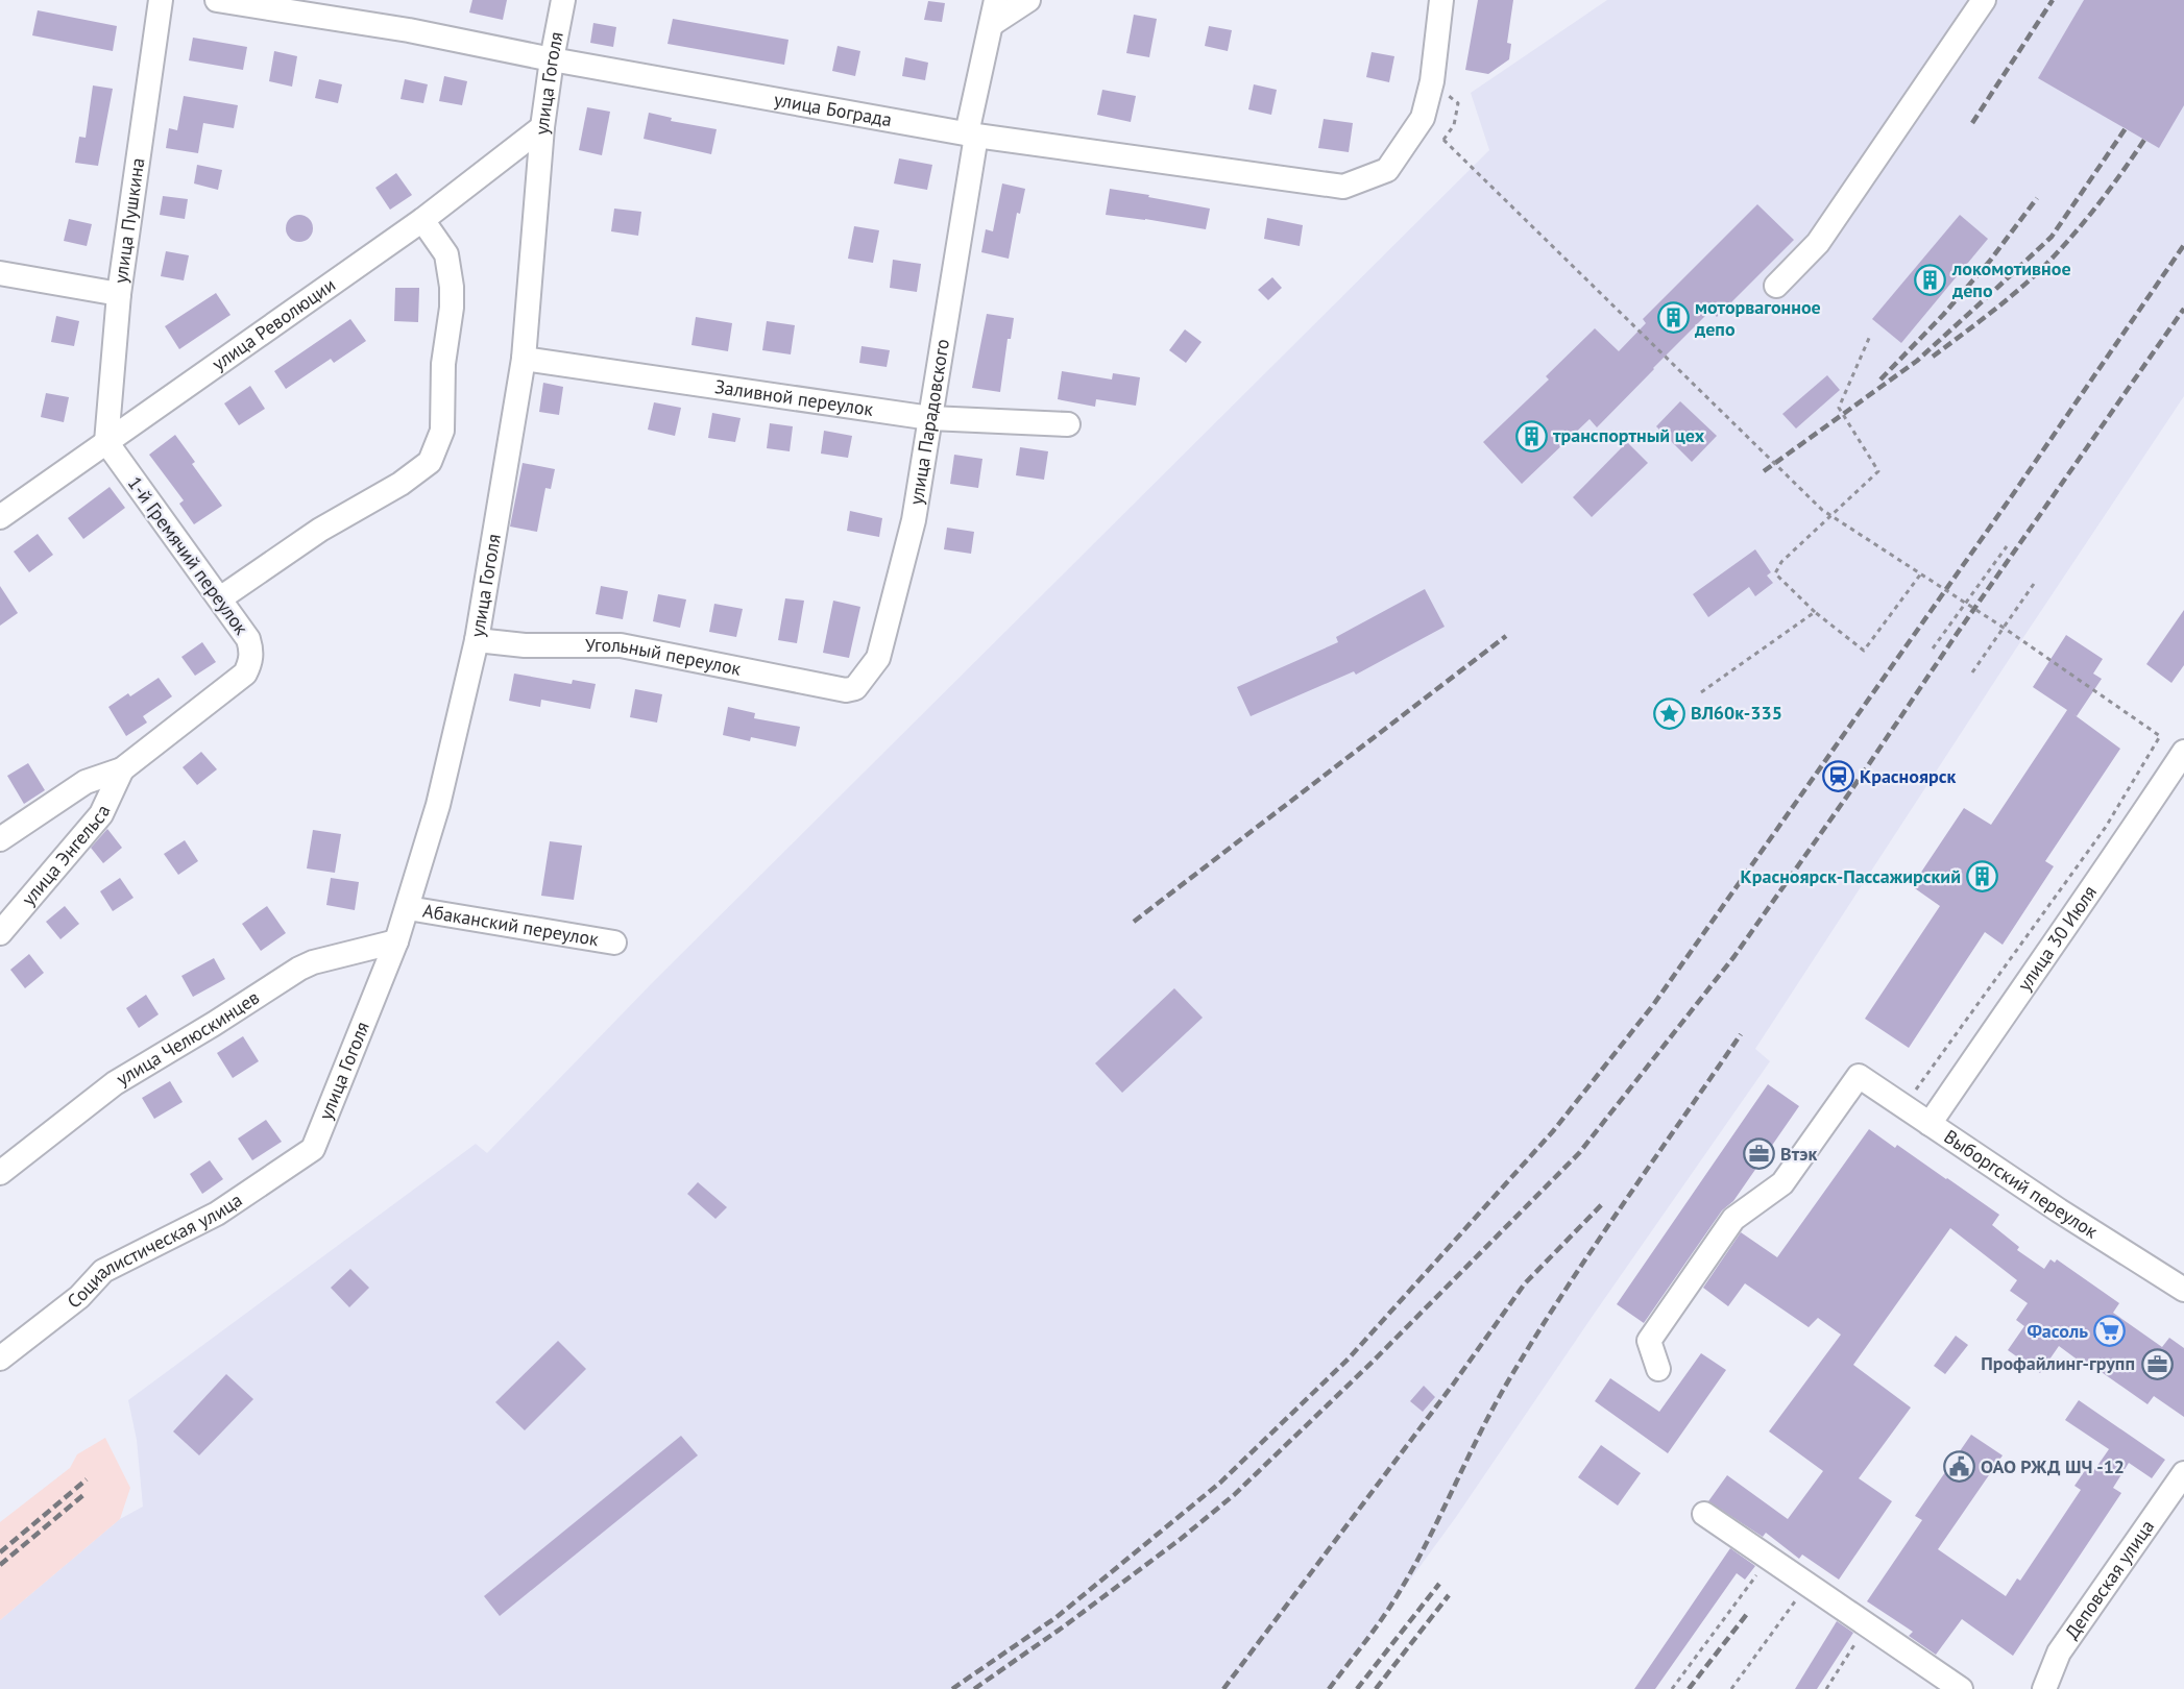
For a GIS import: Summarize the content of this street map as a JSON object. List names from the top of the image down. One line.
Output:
{"streets":{"street":["улица Гоголя","улица Бограда","улица Пушкина","улица Революции","Заливной переулок","улица Парадовского","1-й Гремячий переулок","Угольный переулок","улица Энгельса","Абаканский переулок","улица 30 Июля","улица Челюскинцев","Выборгский переулок","Социалистическая улица","Деповская улица"]},"crossings":[["улица Гоголя","улица Бограда"],["улица Гоголя","улица Революции"],["улица Гоголя","Заливной переулок"],["улица Гоголя","Угольный переулок"],["улица Гоголя","Абаканский переулок"],["улица Гоголя","улица Челюскинцев"],["улица Гоголя","Социалистическая улица"],["улица Бограда","улица Парадовского"],["улица Пушкина","улица Революции"],["улица Пушкина","1-й Гремячий переулок"],["улица Революции","1-й Гремячий переулок"],["Заливной переулок","улица Парадовского"],["улица Парадовского","Угольный переулок"],["1-й Гремячий переулок","улица Энгельса"],["улица 30 Июля","Выборгский переулок"]],"places":{"building":["локомотивное депо","моторвагонное депо","транспортный цех","Красноярск-Пассажирский"],"place":["ВЛ60к-335"],"station":["Красноярск"],"office":["Втэк","Профайлинг-групп"],"supermarket":["Фасоль"],"public building":["ОАО РЖД ШЧ -12"]}}
